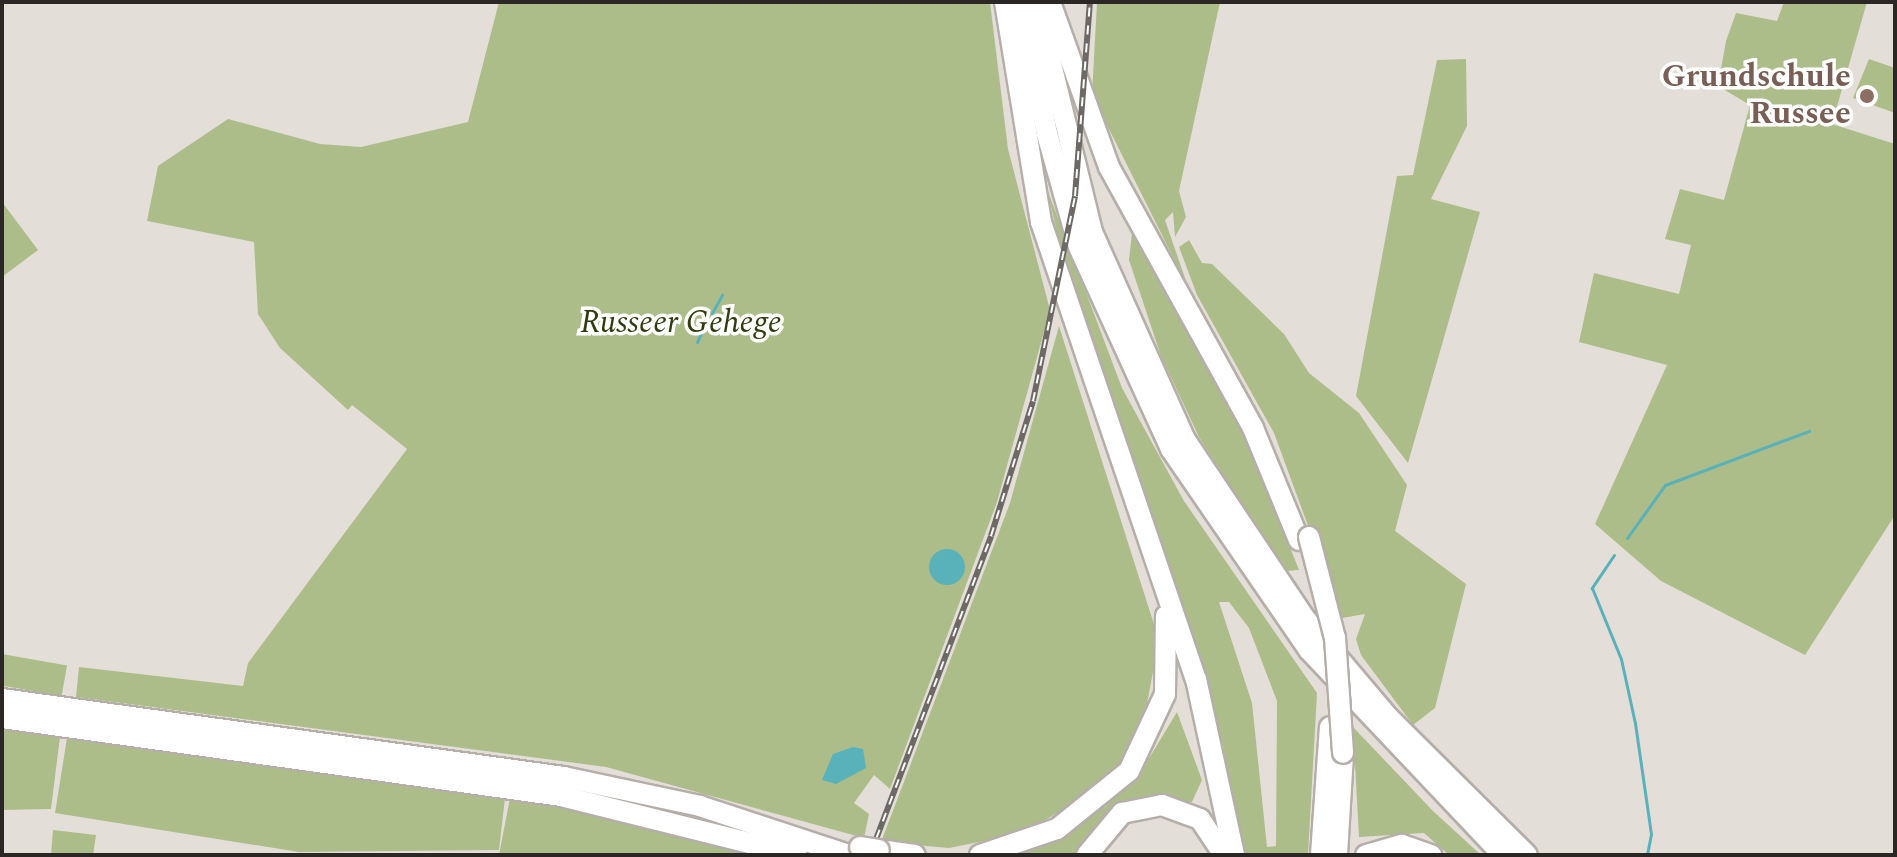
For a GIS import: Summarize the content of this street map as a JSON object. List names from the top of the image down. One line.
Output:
{"parks":["Russeer Gehege"],"places":["Grundschule Russee"]}
